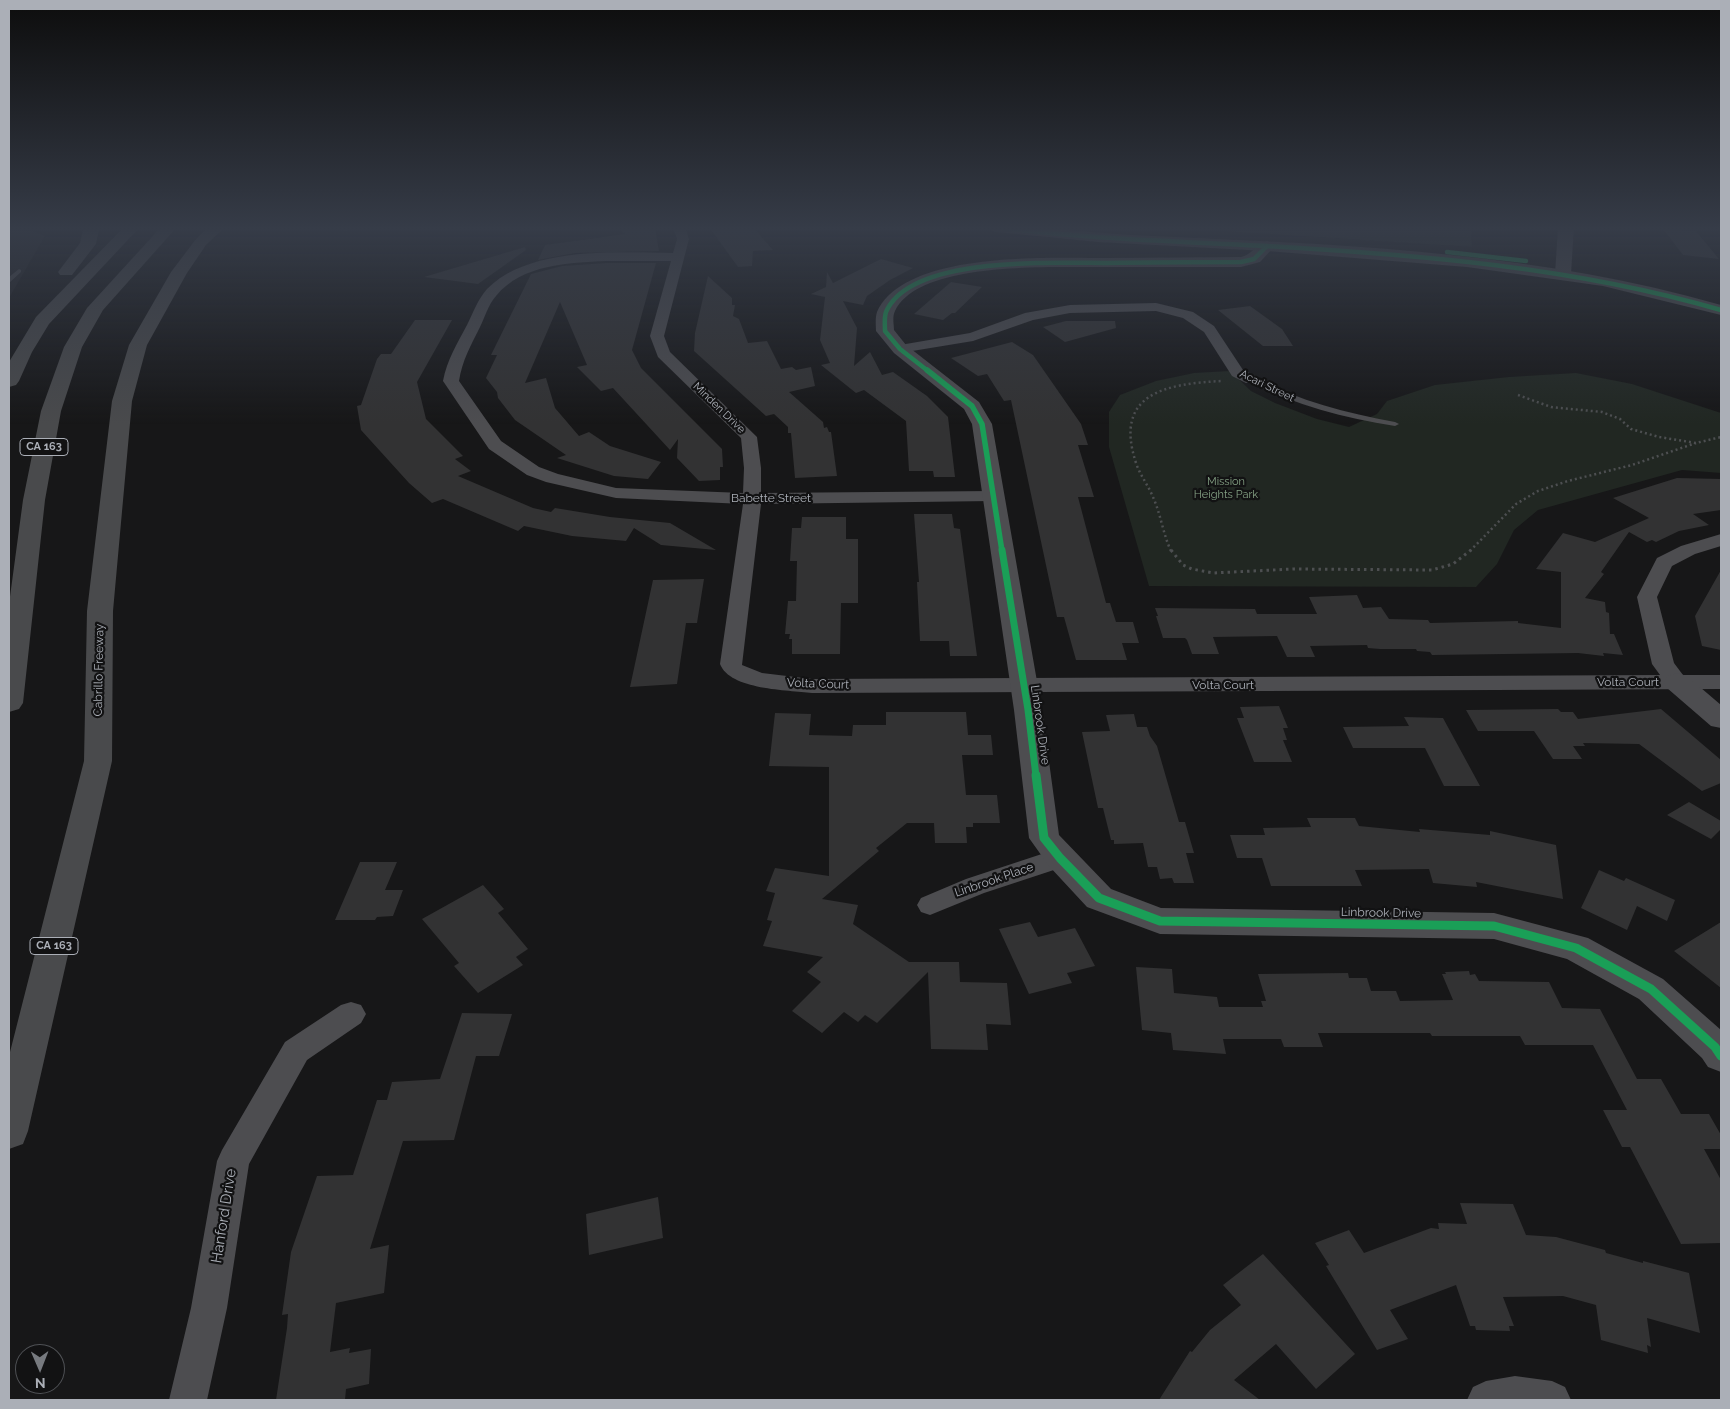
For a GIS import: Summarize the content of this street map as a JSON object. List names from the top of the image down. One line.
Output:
{"streets":{"highway":["CA 163","Cabrillo Freeway"],"street":["Acari Street","Minden Drive","Babette Street","Volta Court","Linbrook Drive","Linbrook Place","Hanford Drive"]},"crossings":[["Acari Street","Linbrook Drive"],["Minden Drive","Babette Street"],["Minden Drive","Volta Court"],["Babette Street","Linbrook Drive"],["Volta Court","Linbrook Drive"],["Linbrook Drive","Linbrook Place"]],"parks":["Mission Heights Park"],"north":"bottom"}
